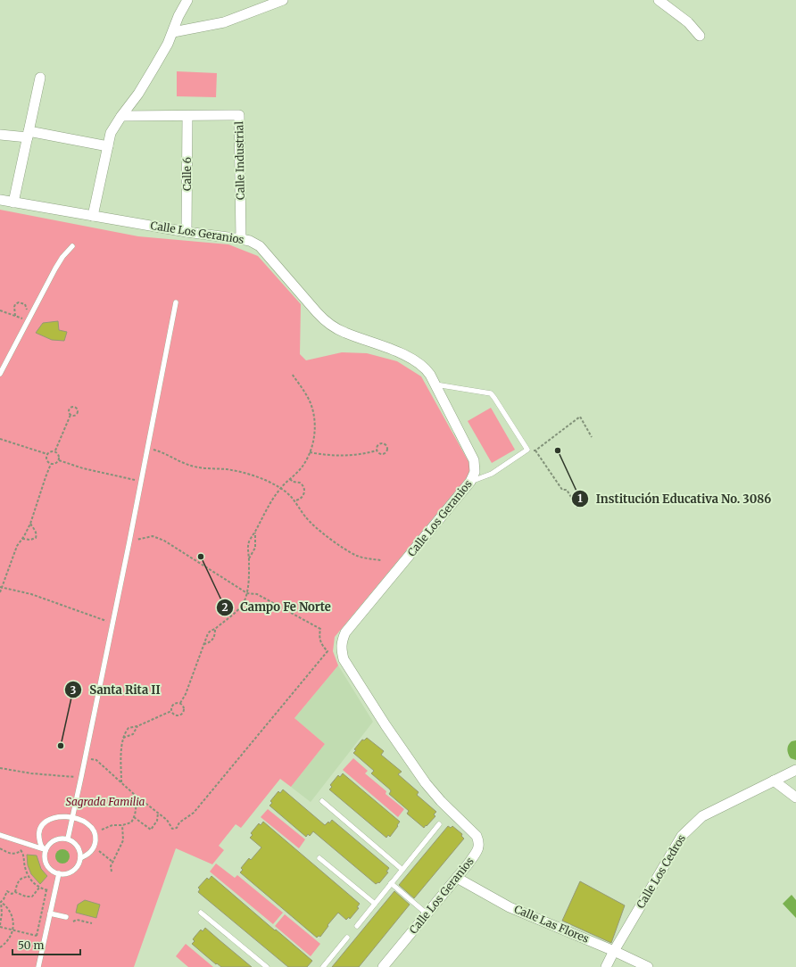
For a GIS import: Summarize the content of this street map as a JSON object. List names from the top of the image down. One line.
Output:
{"streets":{"street":["Calle Industrial","Calle 6","Calle Los Geranios","Calle Los Cedros","Calle Las Flores"]},"crossings":[["Calle Industrial","Calle 6"],["Calle Industrial","Calle Los Geranios"],["Calle 6","Calle Los Geranios"],["Calle Los Geranios","Calle Las Flores"],["Calle Los Cedros","Calle Las Flores"]],"parks":["Sagrada Familia"],"places":["Institución Educativa No. 3086","Campo Fe Norte","Santa Rita II"],"scale_bar":"50 m"}
